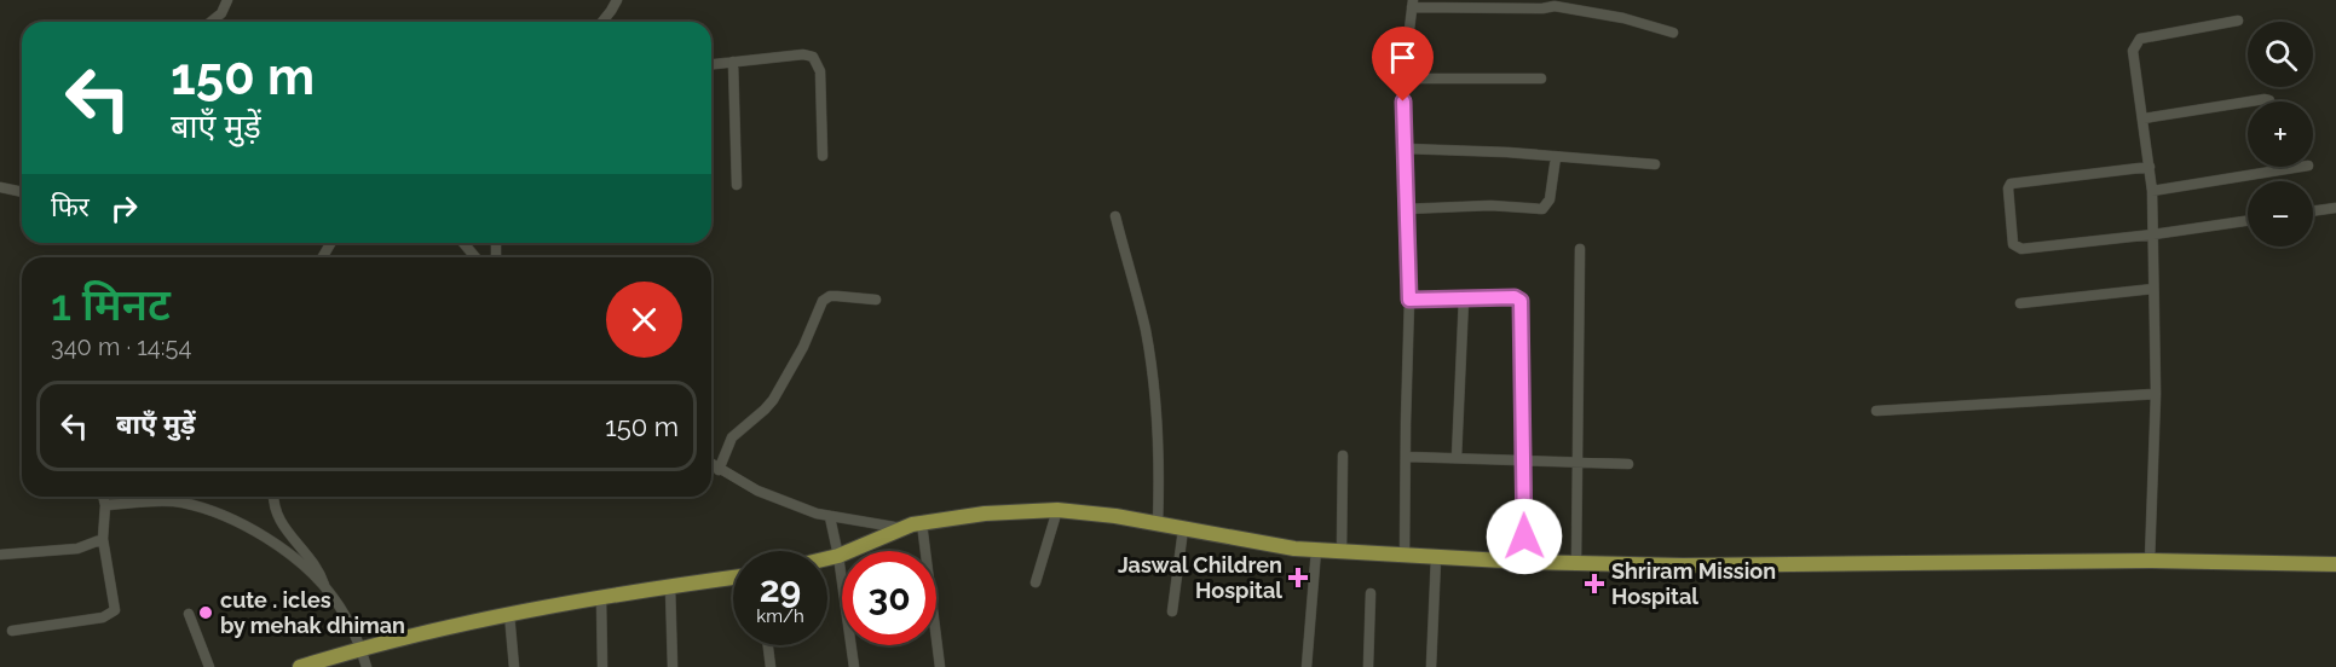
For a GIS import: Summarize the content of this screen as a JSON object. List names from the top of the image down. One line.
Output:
{"places":{"health":["Jaswal Children Hospital","Shriram Mission Hospital"],"other":["cute . icles by mehak dhiman"]},"page":{"map_buttons":["+","−"],"turn":["150 m","बाएँ मुड़ें"],"then":"फिर","heading":["1 मिनट","340 m · 14:54"],"list":[{"name":"बाएँ मुड़ें","value":"150 m"}],"speed":"29 km/h","limit":"30"}}
